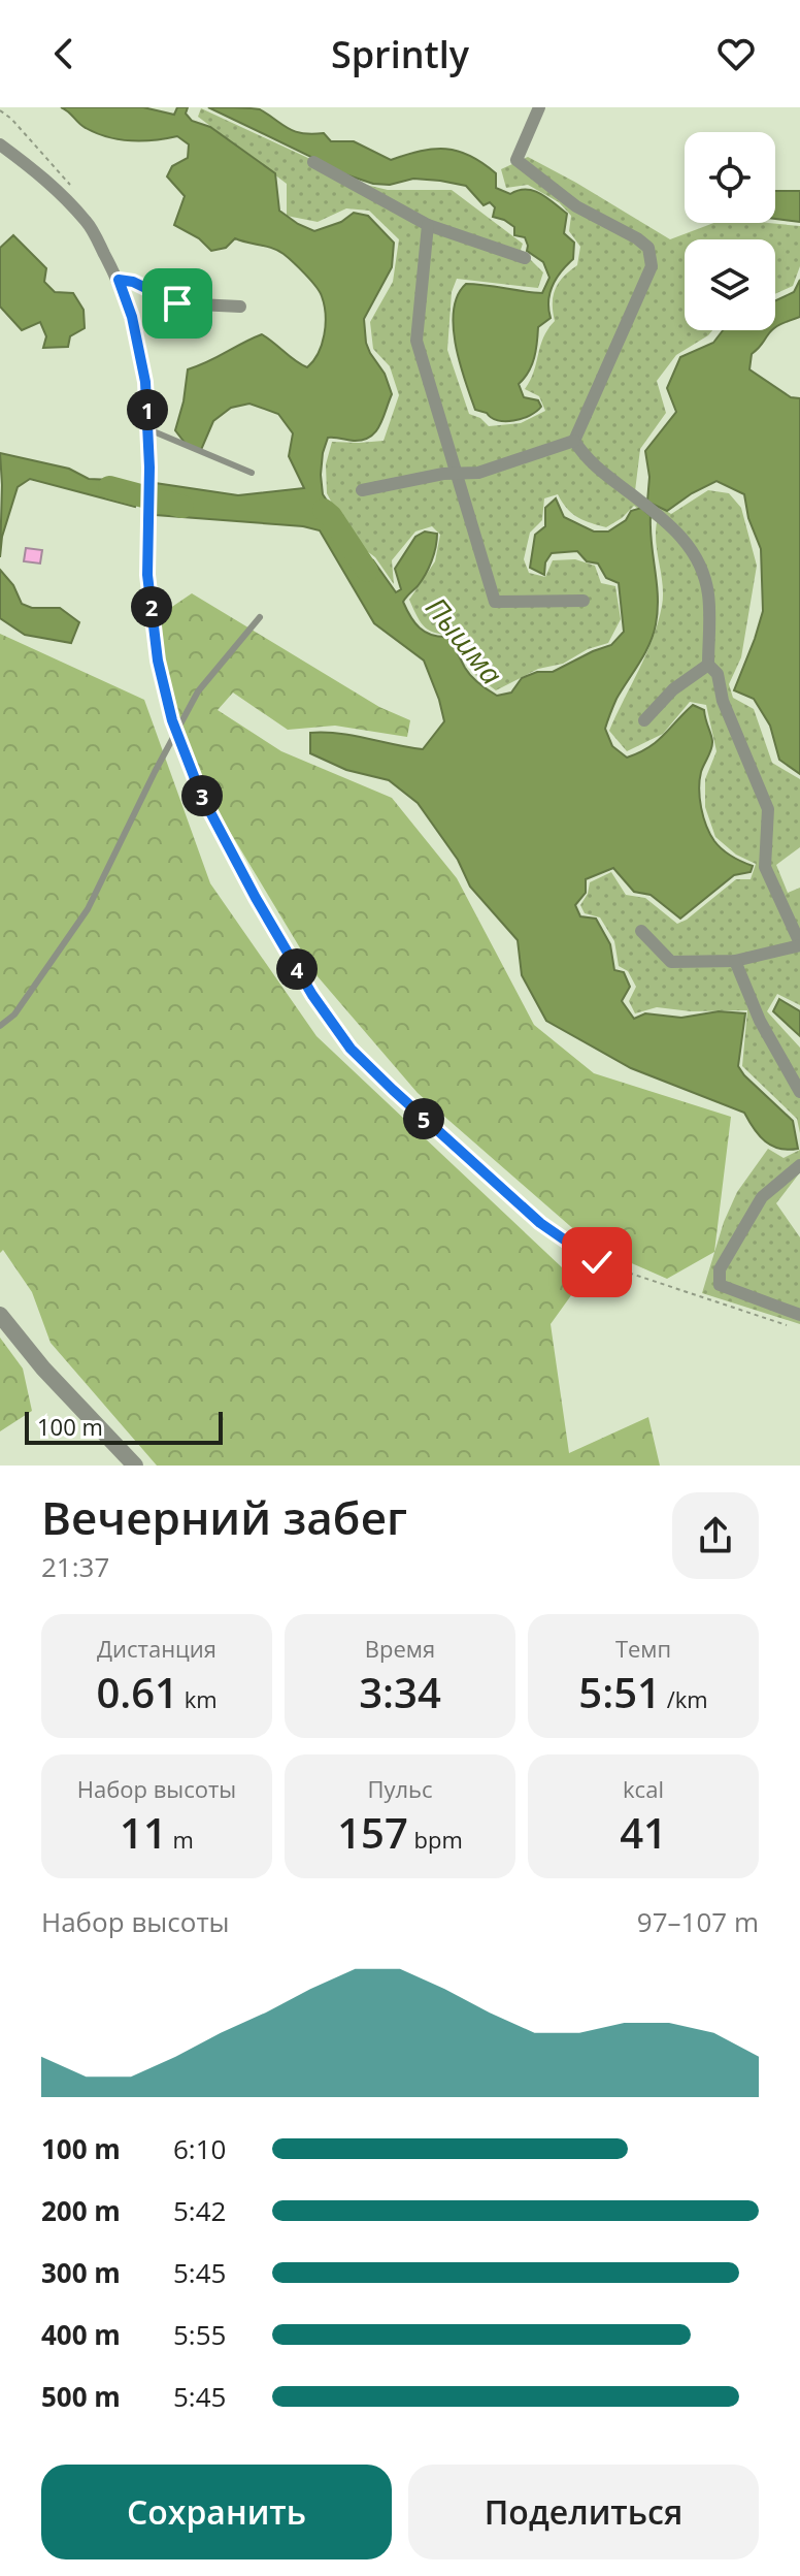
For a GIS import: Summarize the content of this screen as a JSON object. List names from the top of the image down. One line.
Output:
{"water":["Пышма"],"scale_bar":"100 m","page":{"header":"Sprintly","pins":["1","2","3","4","5"],"scale":"100 m","heading":["Вечерний забег","21:37"],"stats":[["Дистанция","0.61 km"],["Время","3:34"],["Темп","5:51 /km"],["Набор высоты","11 m"],["Пульс","157 bpm"],["kcal","41"]],"chart":["Набор высоты","97–107 m"],"list":[{"name":"100 m","note":"6:10"},{"name":"200 m","note":"5:42"},{"name":"300 m","note":"5:45"},{"name":"400 m","note":"5:55"},{"name":"500 m","note":"5:45"}],"buttons":["Сохранить","Поделиться"]}}
